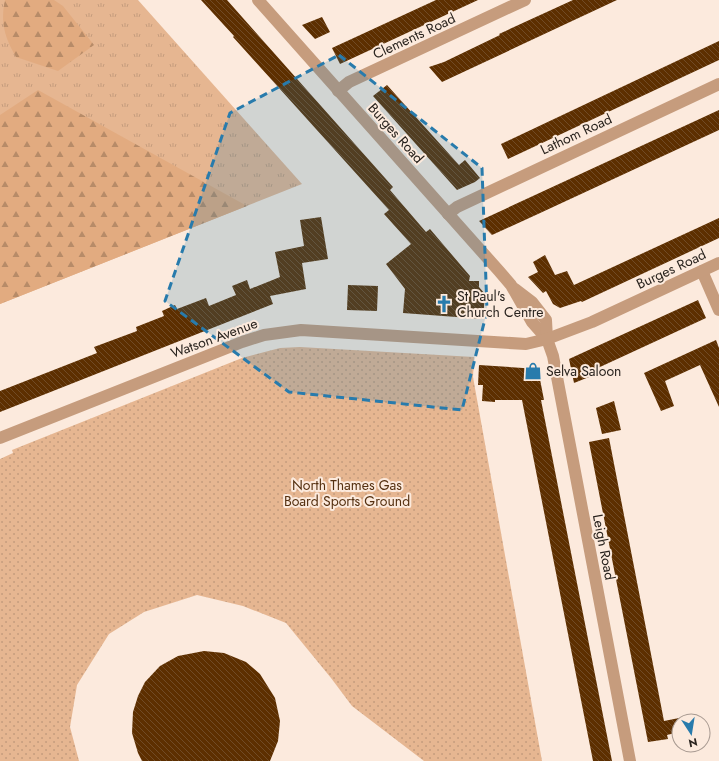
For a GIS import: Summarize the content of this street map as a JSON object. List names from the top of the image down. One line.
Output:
{"streets":{"street":["Clements Road","Burges Road","Lathom Road","Watson Avenue","Leigh Road"]},"crossings":[["Clements Road","Burges Road"],["Burges Road","Lathom Road"],["Burges Road","Watson Avenue"],["Burges Road","Leigh Road"],["Watson Avenue","Leigh Road"]],"parks":["North Thames Gas Board Sports Ground"],"places":{"church":["St Paul's Church Centre"],"shop":["Selva Saloon"]},"north":"bottom"}
